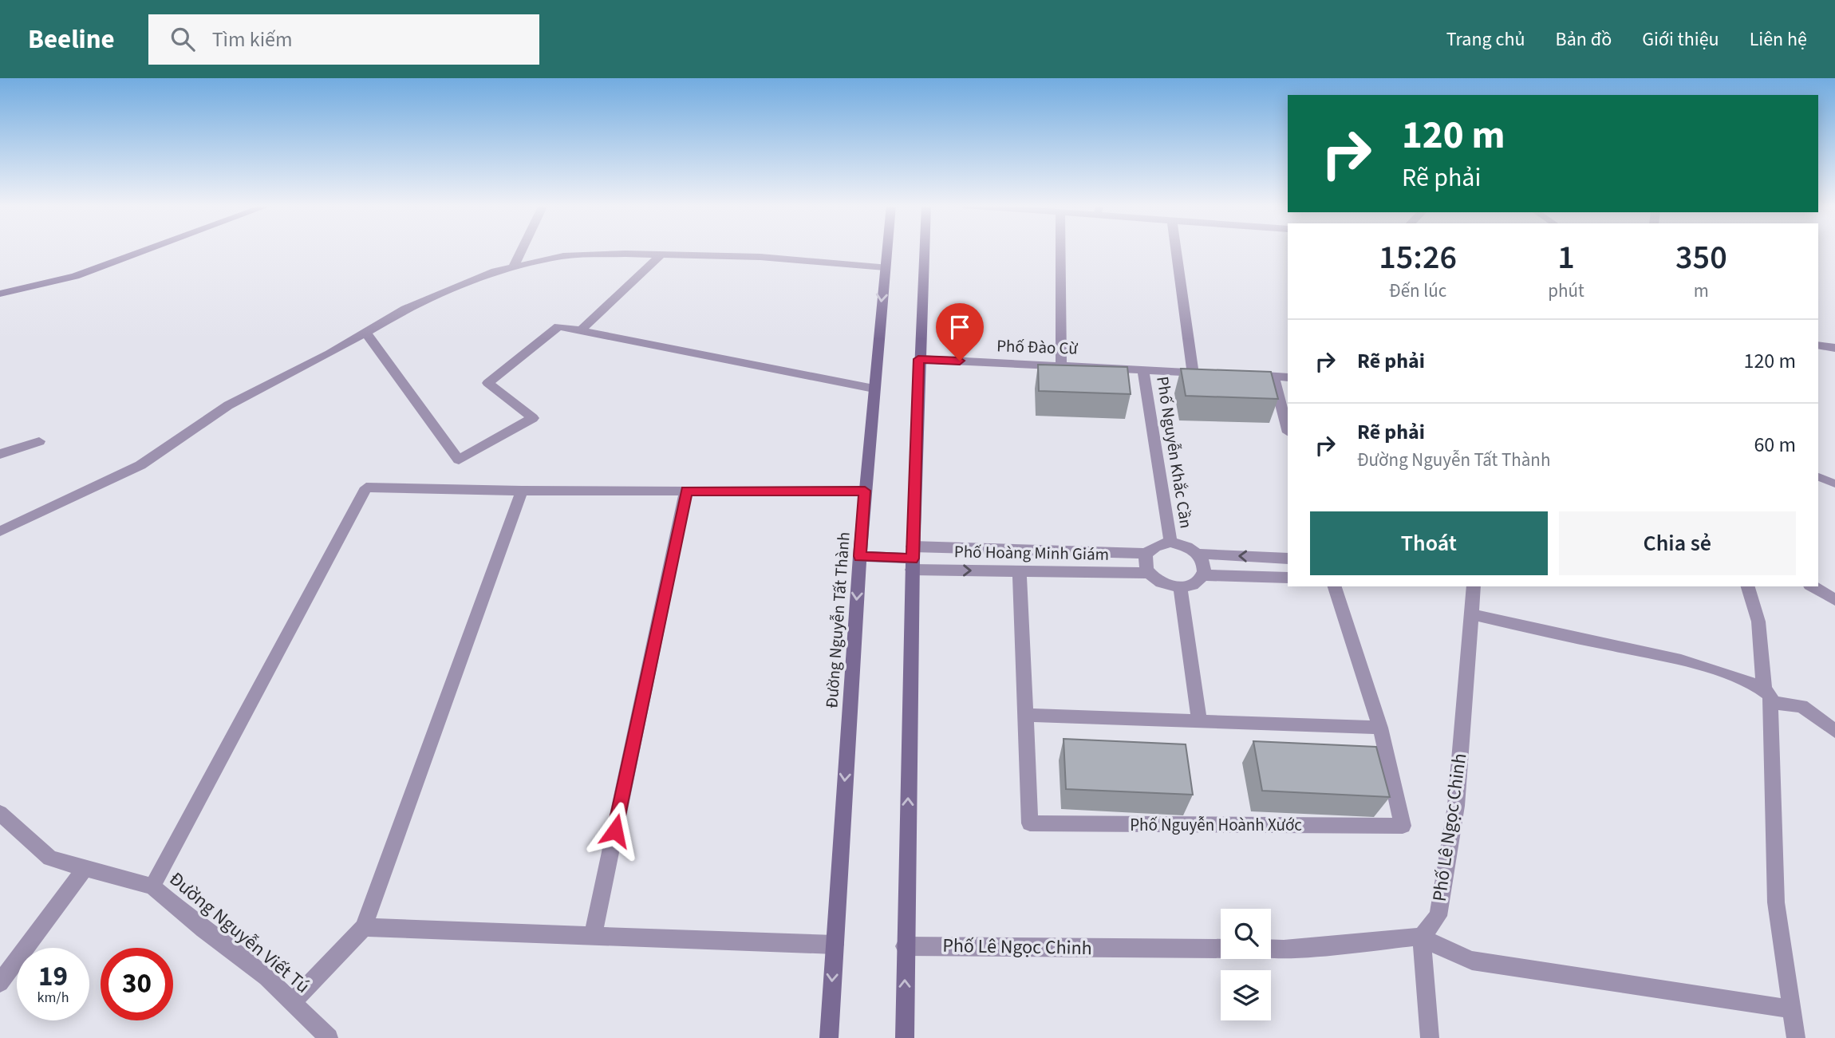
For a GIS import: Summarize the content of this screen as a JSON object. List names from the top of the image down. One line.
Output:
{"streets":{"main road":["Đường Nguyễn Tất Thành"],"street":["Phố Đào Cừ","Phố Nguyễn Khắc Cần","Phố Hoàng Minh Giám","Phố Nguyễn Hoành Xước","Phố Lê Ngọc Chinh","Đường Nguyễn Viết Tú"]},"crossings":[["Phố Đào Cừ","Phố Nguyễn Khắc Cần"],["Phố Nguyễn Khắc Cần","Phố Hoàng Minh Giám"],["Phố Hoàng Minh Giám","Phố Nguyễn Hoành Xước"]],"page":{"header":"Beeline","search":"Tìm kiếm","nav":["Trang chủ","Bản đồ","Giới thiệu","Liên hệ"],"turn":["120 m","Rẽ phải"],"eta":["15:26","Đến lúc","1","phút","350","m"],"list":[{"name":"Rẽ phải","value":"120 m"},{"name":"Rẽ phải","note":"Đường Nguyễn Tất Thành","value":"60 m"}],"buttons":["Thoát","Chia sẻ"],"speed":"19 km/h","limit":"30"}}
